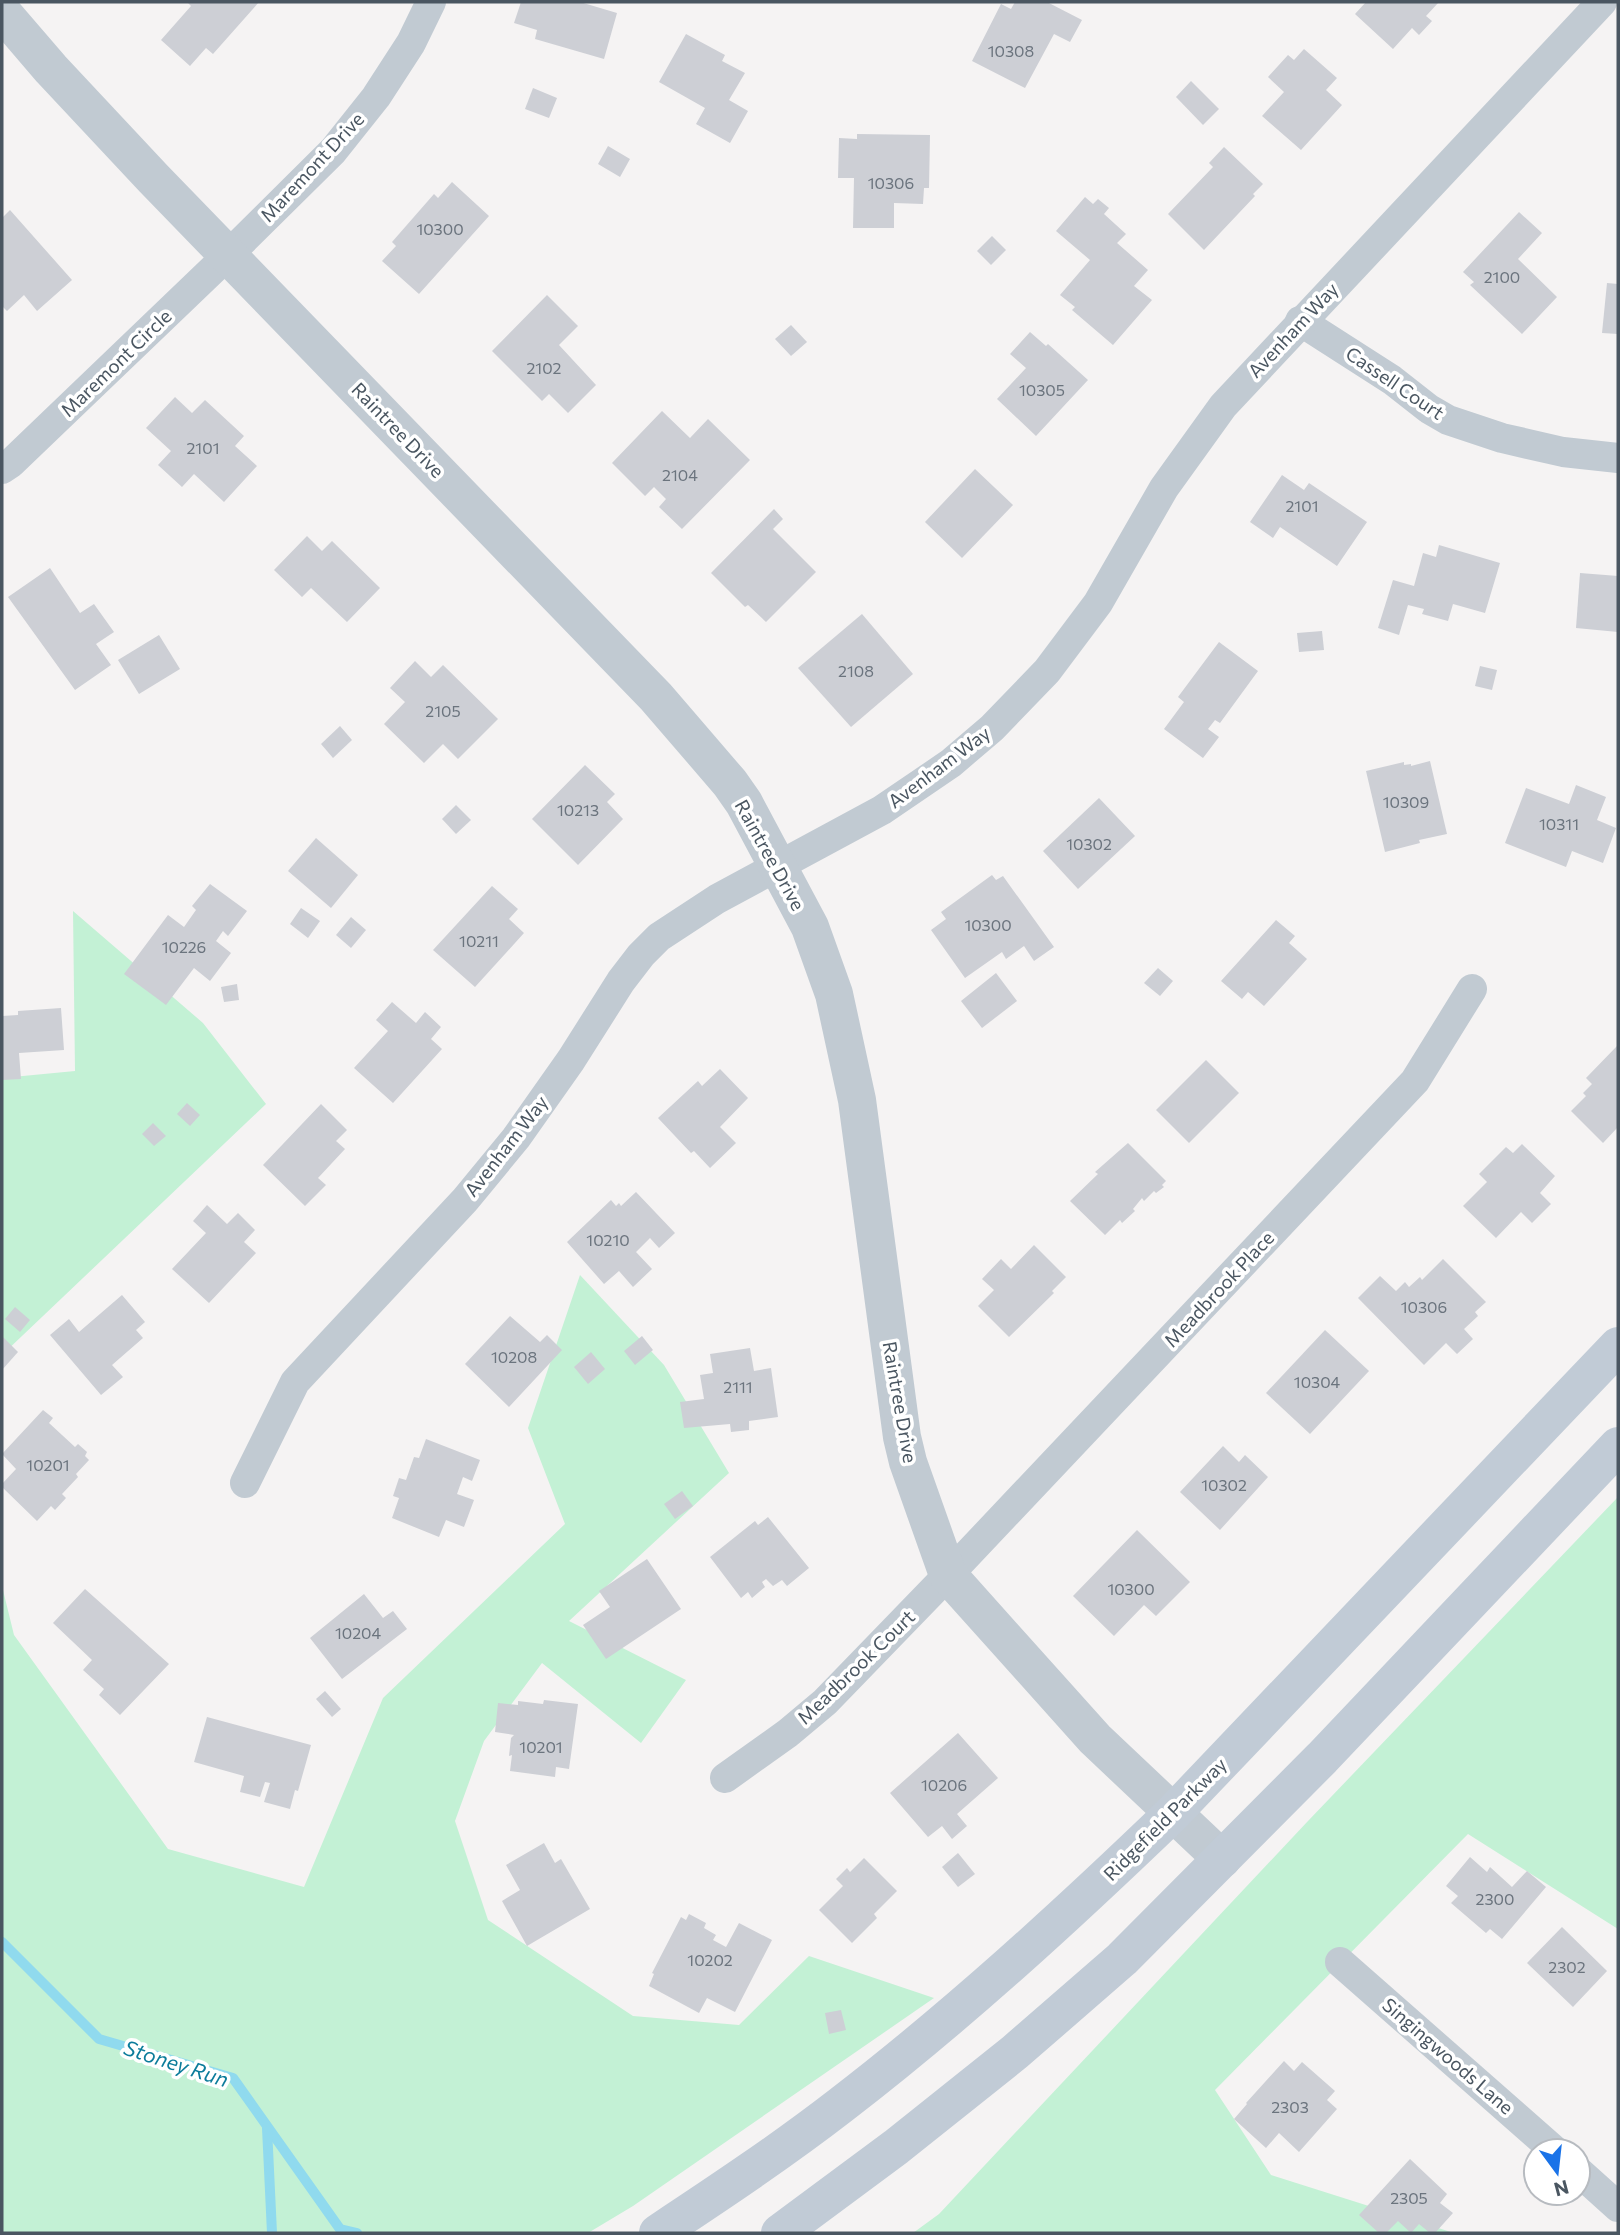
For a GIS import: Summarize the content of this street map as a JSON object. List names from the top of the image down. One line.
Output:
{"streets":{"main road":["Ridgefield Parkway"],"street":["Maremont Drive","Avenham Way","Maremont Circle","Cassell Court","Raintree Drive","Meadbrook Place","Meadbrook Court","Singingwoods Lane"]},"crossings":[["Maremont Drive","Maremont Circle"],["Maremont Drive","Raintree Drive"],["Avenham Way","Cassell Court"],["Avenham Way","Raintree Drive"],["Maremont Circle","Raintree Drive"],["Raintree Drive","Meadbrook Place"],["Raintree Drive","Meadbrook Court"],["Raintree Drive","Ridgefield Parkway"],["Meadbrook Place","Meadbrook Court"]],"water":["Stoney Run"],"house_numbers":["10308","10306","10300","2100","2102","10305","2101","2104","2101","2108","2105","10309","10213","10311","10302","10300","10211","10226","10210","10306","10208","10304","2111","10201","10302","10300","10204","10201","10206","2300","10202","2302","2303","2305"],"north":"bottom"}
